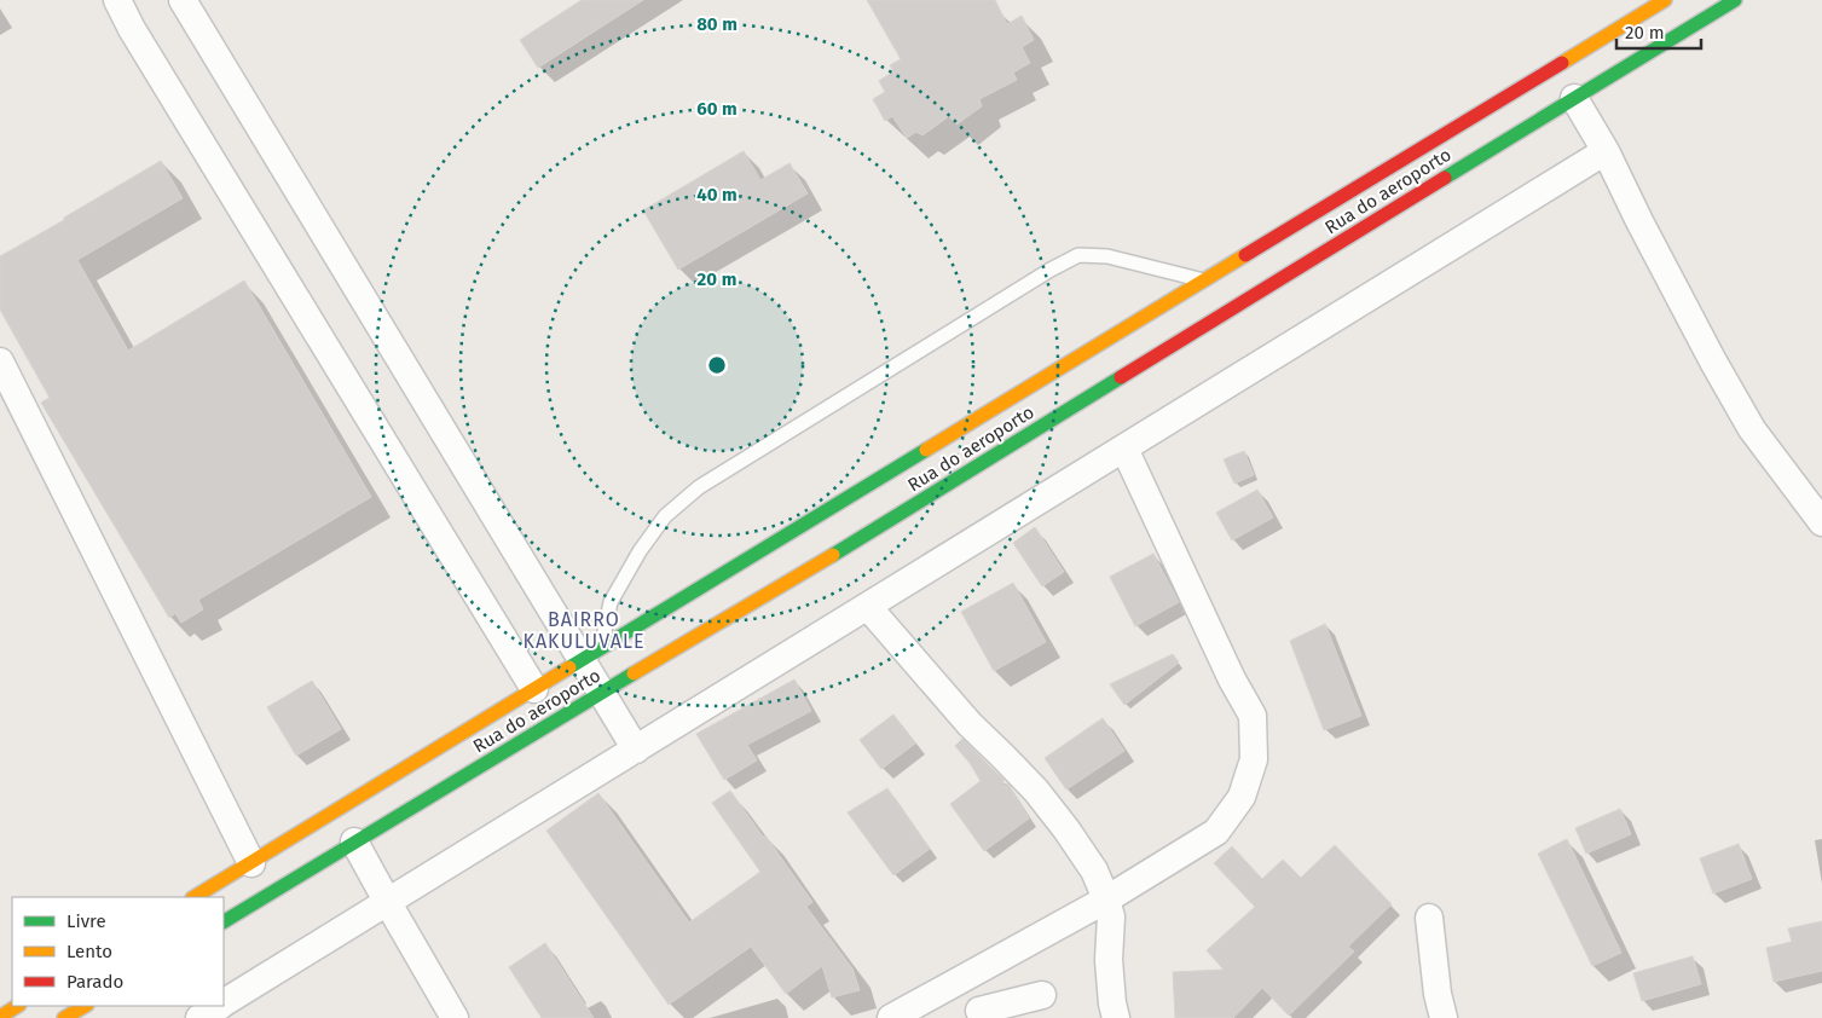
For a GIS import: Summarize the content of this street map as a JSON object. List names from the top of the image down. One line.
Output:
{"streets":{"main road":["Rua do aeroporto"]},"districts":["BAIRRO KAKULUVALE"],"legend":["Livre","Lento","Parado"],"scale_bar":"20 m","rings":["80 m","60 m","40 m","20 m"]}
